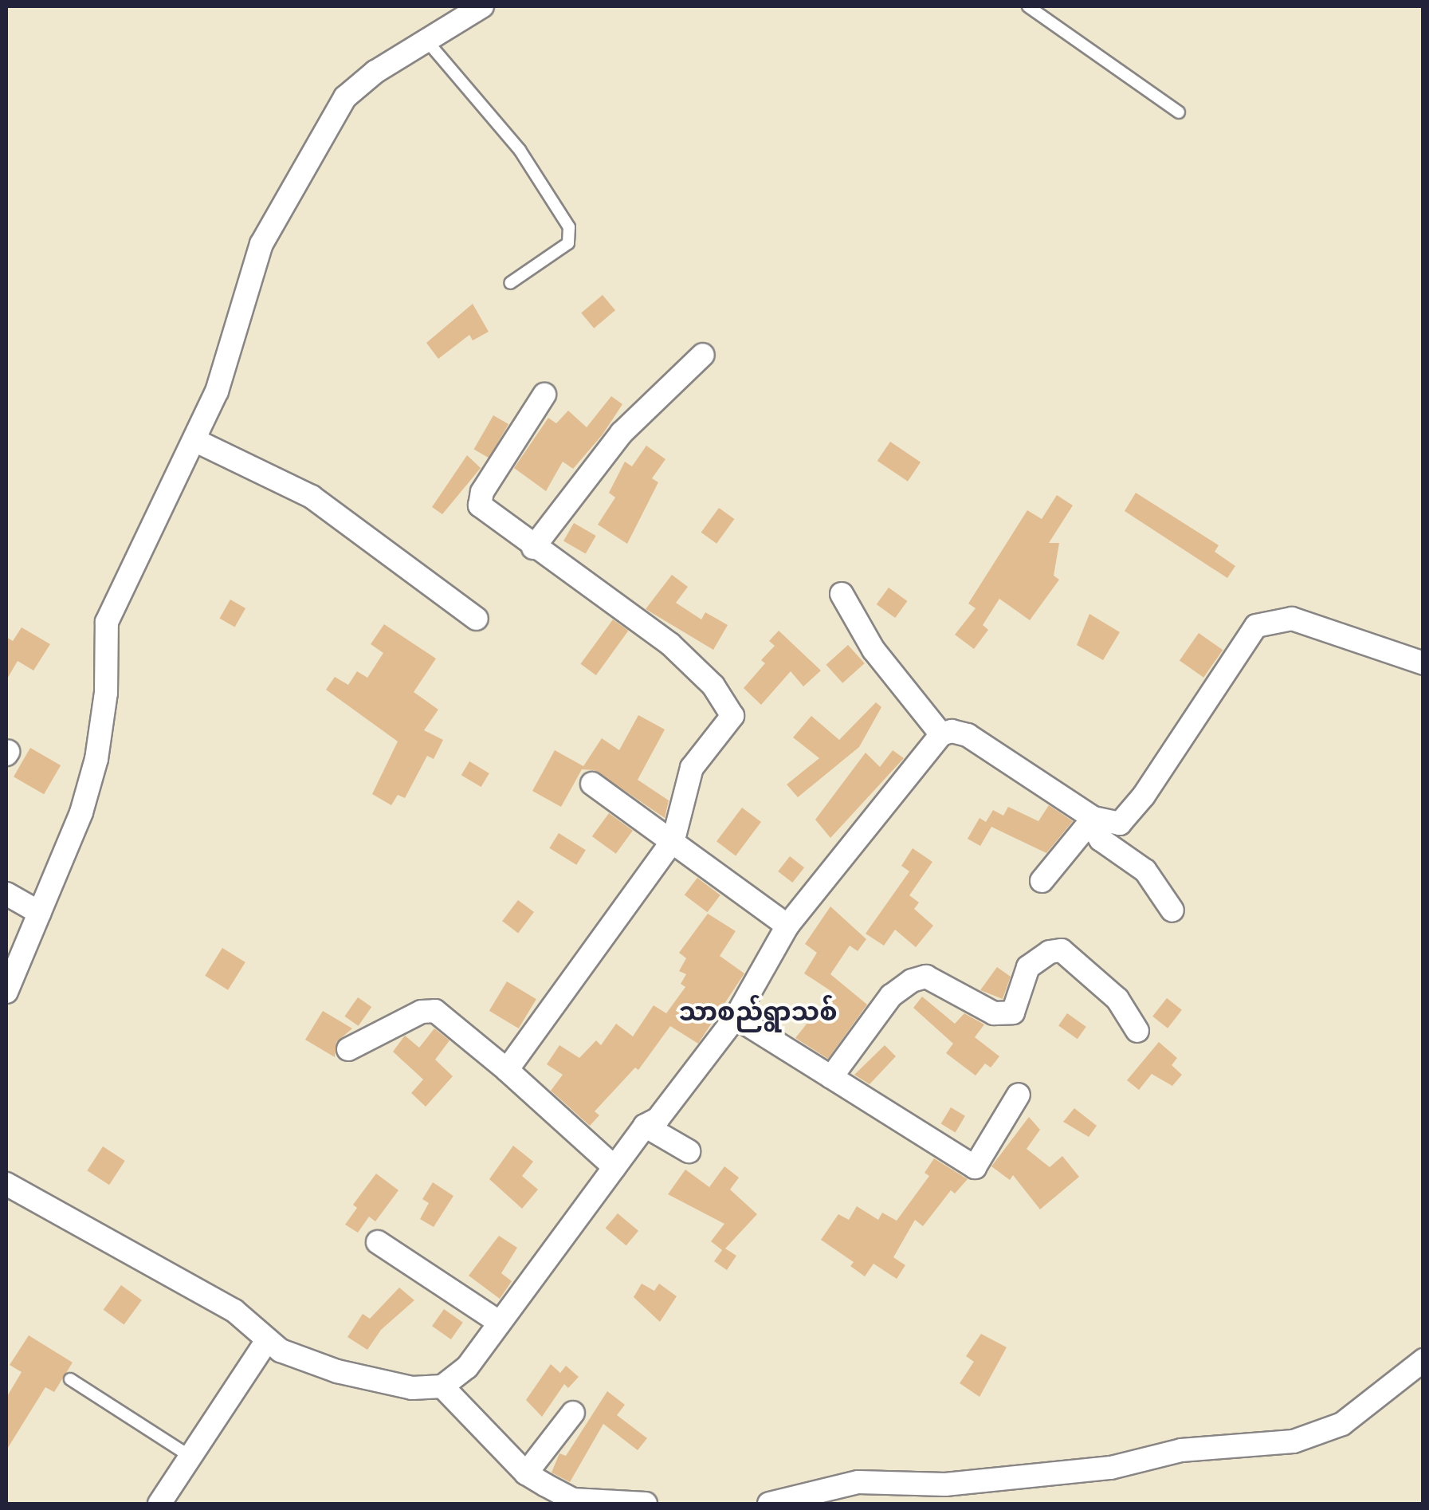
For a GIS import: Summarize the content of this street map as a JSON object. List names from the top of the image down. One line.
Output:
{"districts":["သာစည်ရွာသစ်"]}
